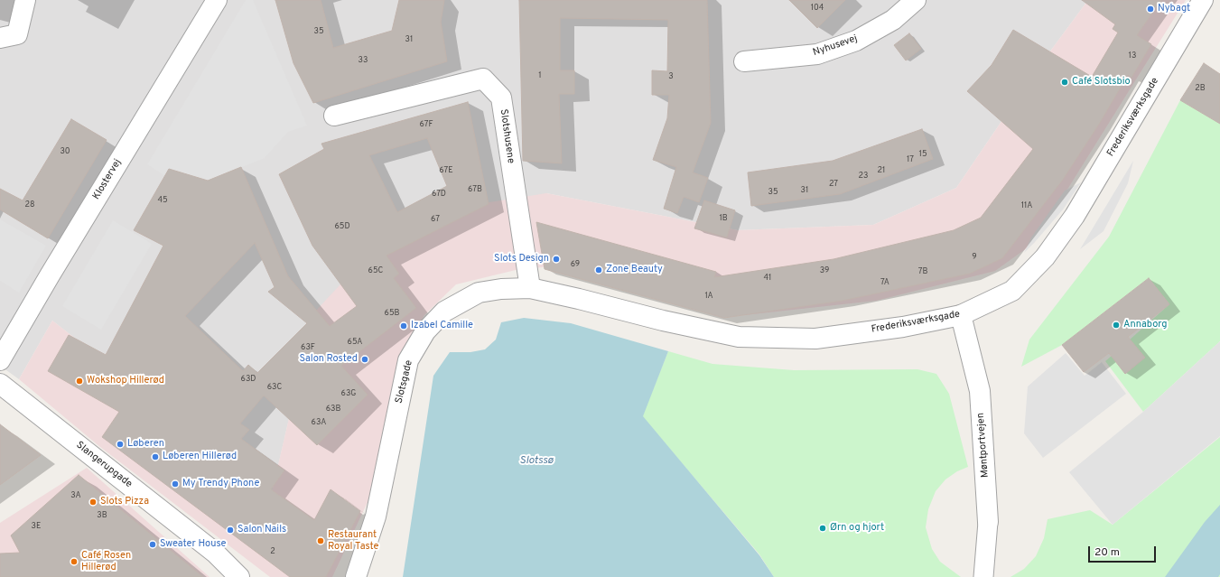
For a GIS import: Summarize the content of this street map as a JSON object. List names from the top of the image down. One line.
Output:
{"streets":{"street":["Nyhusevej","Frederiksværksgade","Slotshusene","Klostervej","Slotsgade","Møntportvejen","Slangerupgade"]},"crossings":[["Frederiksværksgade","Slotsgade"],["Frederiksværksgade","Møntportvejen"],["Slotshusene","Slotsgade"]],"water":["Slotssø"],"places":["Nybagt","Café Slotsbio","Slots Design","Zone Beauty","Annaborg","Izabel Camille","Salon Rosted","Wokshop Hillerød","Løberen","Løberen Hillerød","My Trendy Phone","Slots Pizza","Ørn og hjort","Salon Nails","Restaurant Royal Taste","Sweater House","Café Rosen Hillerød"],"house_numbers":["104","35","31","13","33","1","3","2B","67F","30","15","17","67E","21","23","27","67B","31","35","67D","45","28","11A","1B","67","65D","9","69","65C","39","7B","41","7A","1A","65B","65A","63F","63D","63C","63G","63B","63A","3A","3B","3E","2"],"scale_bar":"20 m"}
